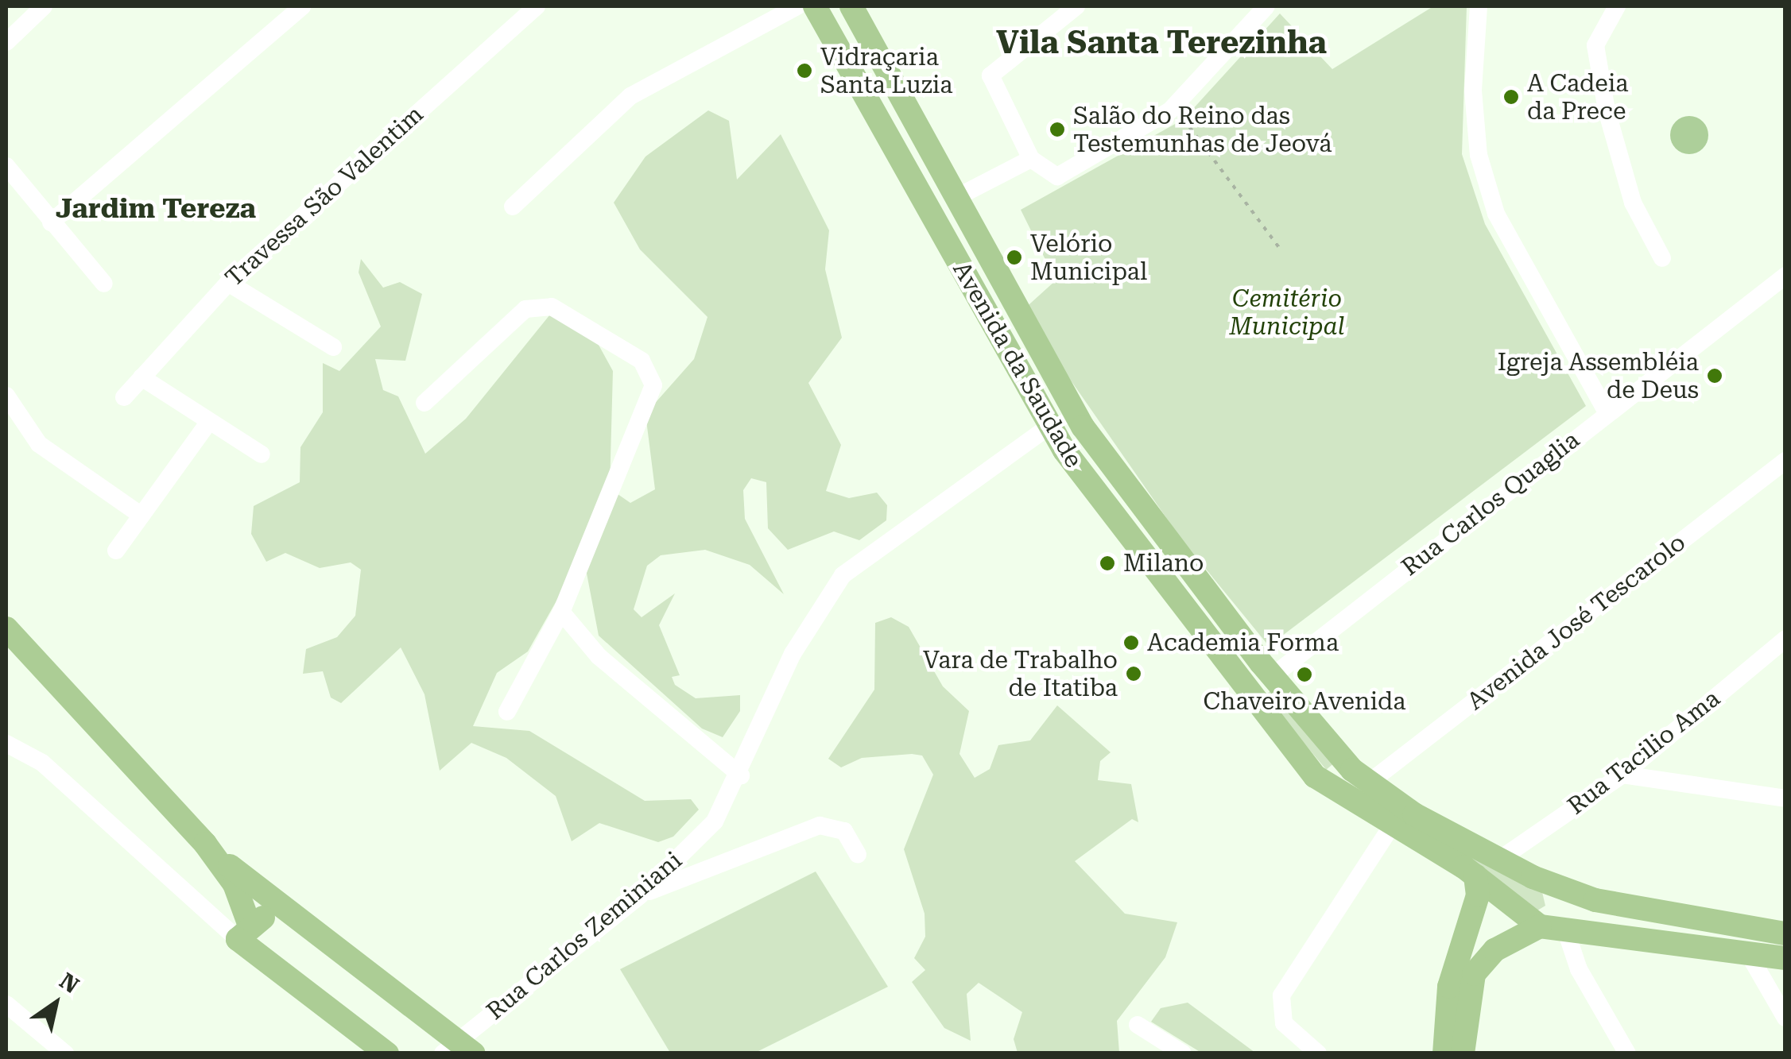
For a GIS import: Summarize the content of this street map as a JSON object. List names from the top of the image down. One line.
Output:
{"streets":{"main road":["Avenida da Saudade"],"street":["Travessa São Valentim","Rua Carlos Quaglia","Avenida José Tescarolo","Rua Tacilio Ama","Rua Carlos Zeminiani"]},"crossings":[["Avenida da Saudade","Rua Carlos Quaglia"],["Avenida da Saudade","Avenida José Tescarolo"],["Avenida da Saudade","Rua Tacilio Ama"],["Avenida da Saudade","Rua Carlos Zeminiani"]],"districts":["Vila Santa Terezinha","Jardim Tereza"],"parks":["Cemitério Municipal"],"places":["Vidraçaria Santa Luzia","A Cadeia da Prece","Salão do Reino das Testemunhas de Jeová","Velório Municipal","Igreja Assembléia de Deus","Milano","Academia Forma","Vara de Trabalho de Itatiba","Chaveiro Avenida"],"north":"top right"}
